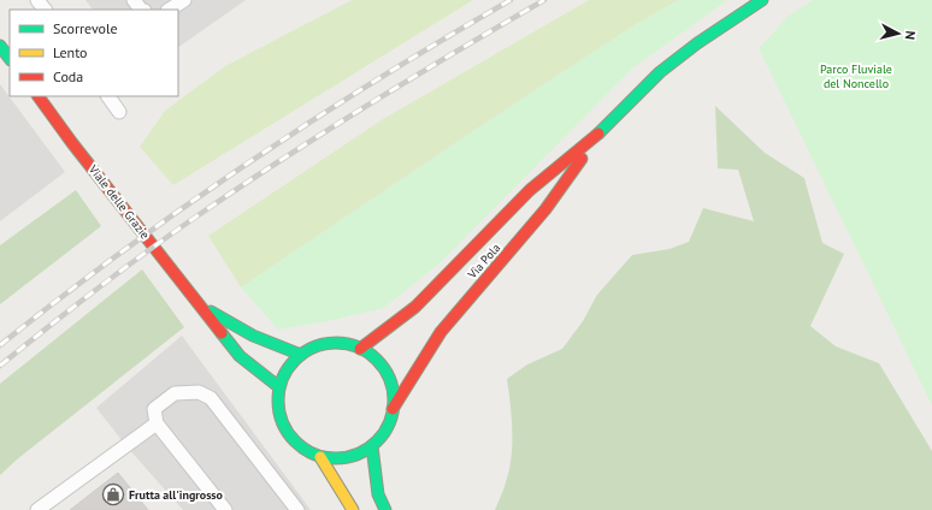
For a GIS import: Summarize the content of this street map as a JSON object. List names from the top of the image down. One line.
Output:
{"streets":{"main road":["Viale delle Grazie","Via Pola"]},"crossings":[["Viale delle Grazie","Via Pola"]],"parks":["Parco Fluviale del Noncello"],"places":{"shop":["Frutta all'ingrosso"]},"legend":["Scorrevole","Lento","Coda"],"north":"right"}
